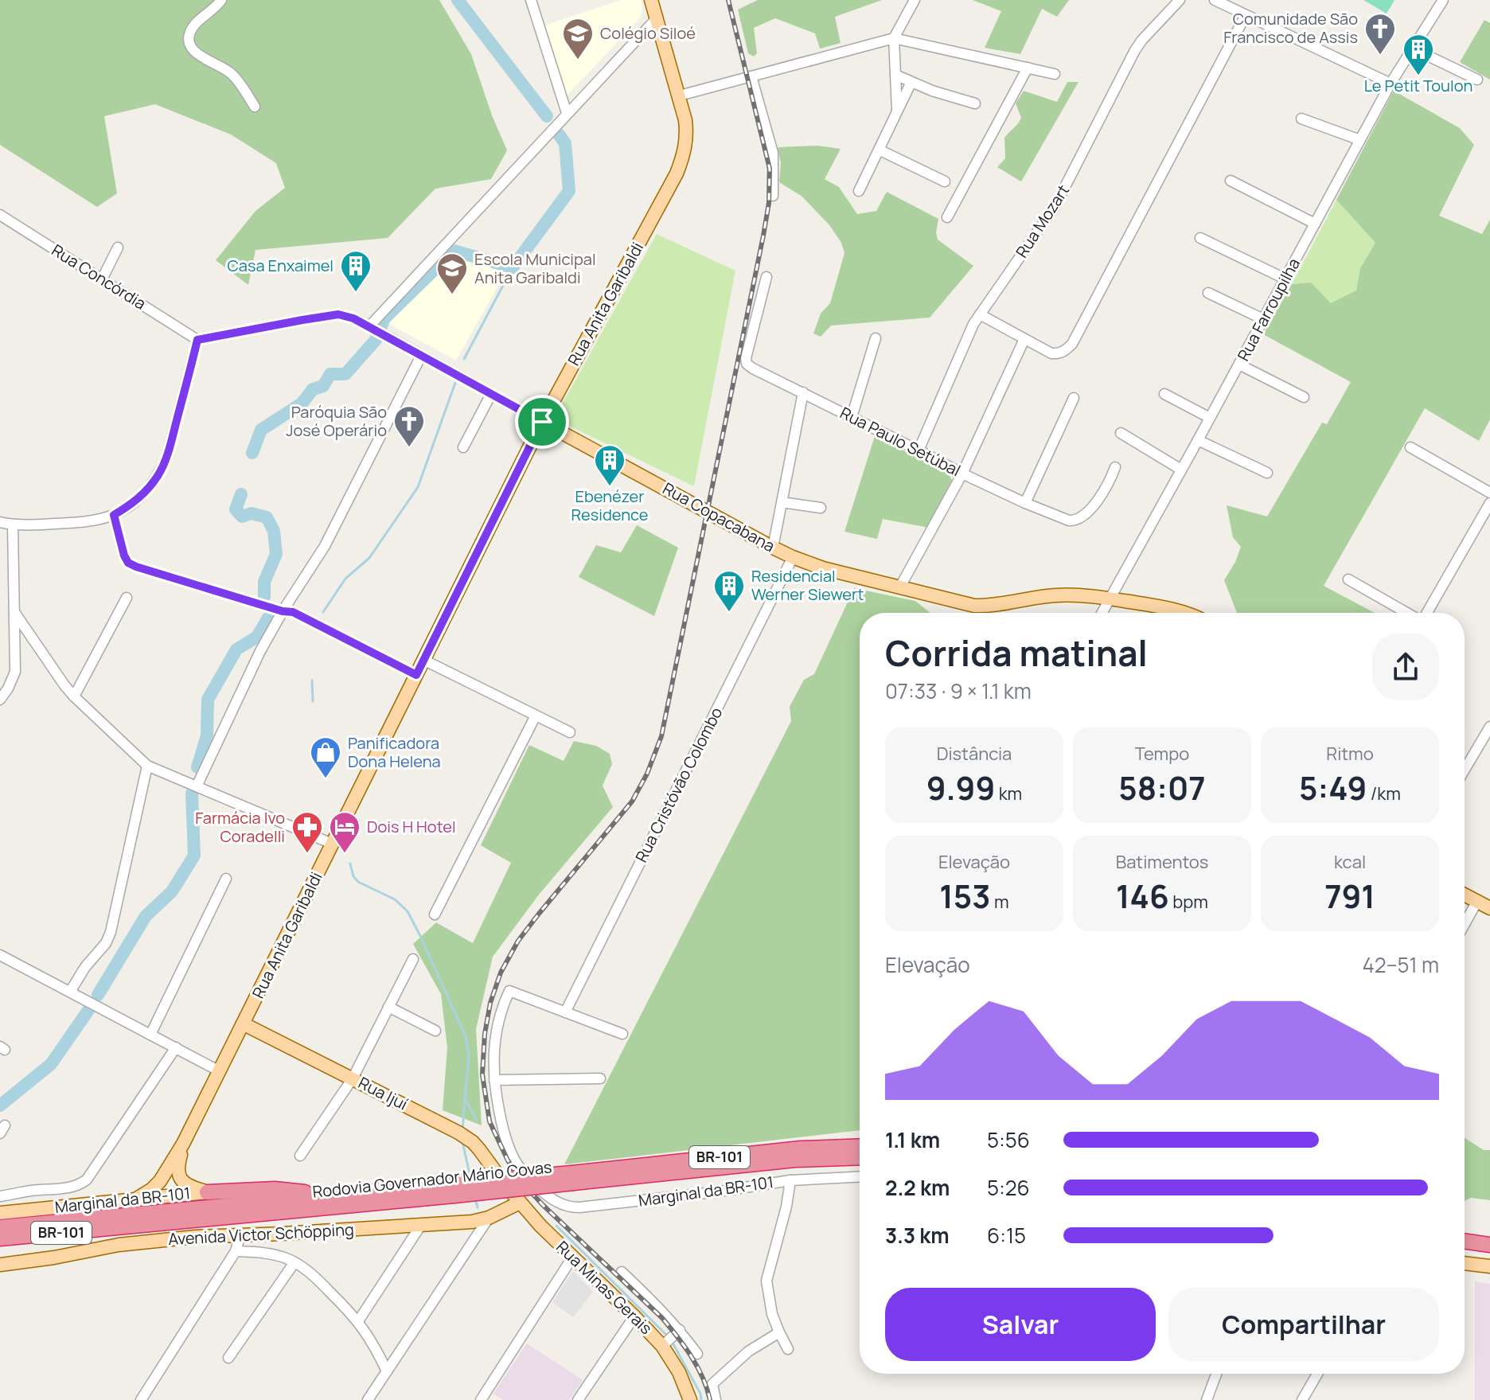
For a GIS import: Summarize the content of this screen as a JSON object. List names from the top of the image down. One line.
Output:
{"streets":{"highway":["BR-101","Rodovia Governador Mário Covas"],"main road":["Rua Anita Garibaldi","Rua Copacabana","Rua Ijuí","Marginal da BR-101","Avenida Victor Schöpping","Rua Minas Gerais"],"street":["Rua Mozart","Rua Concórdia","Rua Farroupilha","Rua Paulo Setúbal","Rua Cristóvão Colombo"]},"crossings":[["Rua Mozart","Rua Paulo Setúbal"],["Rua Anita Garibaldi","Rua Copacabana"],["Rua Anita Garibaldi","Rua Ijuí"],["Rua Anita Garibaldi","Marginal da BR-101"],["Rua Farroupilha","Rua Copacabana"],["Rua Copacabana","Rua Cristóvão Colombo"],["Rua Ijuí","Rua Minas Gerais"],["Avenida Victor Schöpping","Rua Minas Gerais"]],"places":{"church":["Comunidade São Francisco de Assis","Paróquia São José Operário"],"school or university":["Colégio Siloé","Escola Municipal Anita Garibaldi"],"building":["Le Petit Toulon","Casa Enxaimel","Ebenézer Residence","Residencial Werner Siewert"],"shop":["Panificadora Dona Helena"],"pharmacy":["Farmácia Ivo Coradelli"],"hotel":["Dois H Hotel"]},"page":{"heading":["Corrida matinal","07:33 · 9 × 1.1 km"],"stats":[["Distância","9.99 km"],["Tempo","58:07"],["Ritmo","5:49 /km"],["Elevação","153 m"],["Batimentos","146 bpm"],["kcal","791"]],"chart":["Elevação","42–51 m"],"list":[{"name":"1.1 km","note":"5:56"},{"name":"2.2 km","note":"5:26"},{"name":"3.3 km","note":"6:15"}],"buttons":["Salvar","Compartilhar"]}}
